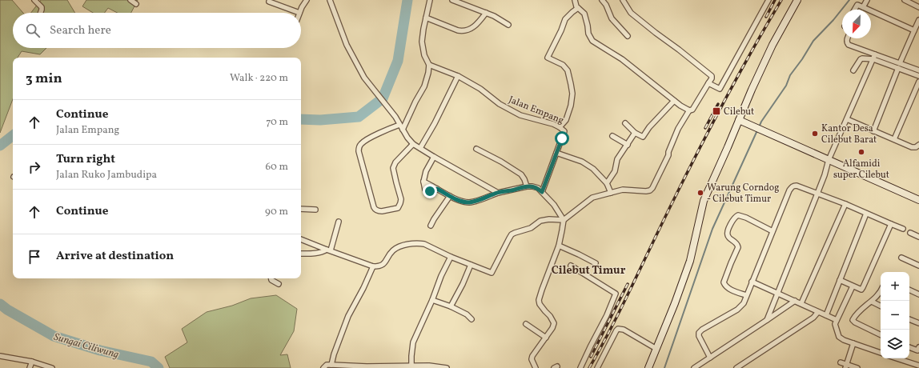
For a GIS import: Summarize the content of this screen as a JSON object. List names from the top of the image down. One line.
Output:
{"streets":{"street":["Jalan Empang"]},"districts":["Cilebut Timur"],"water":["Sungai Ciliwung"],"places":{"transit":["Cilebut"],"other":["Kantor Desa Cilebut Barat","Alfamidi super Cilebut","Warung Corndog - Cilebut Timur"]},"north":"bottom left","page":{"search":"Search here","heading":["3 min","Walk · 220 m"],"list":[["Continue","Jalan Empang","70 m"],["Turn right","Jalan Ruko Jambudipa","60 m"],["Continue","90 m"],"Arrive at destination"],"map_buttons":["+","−"]}}
